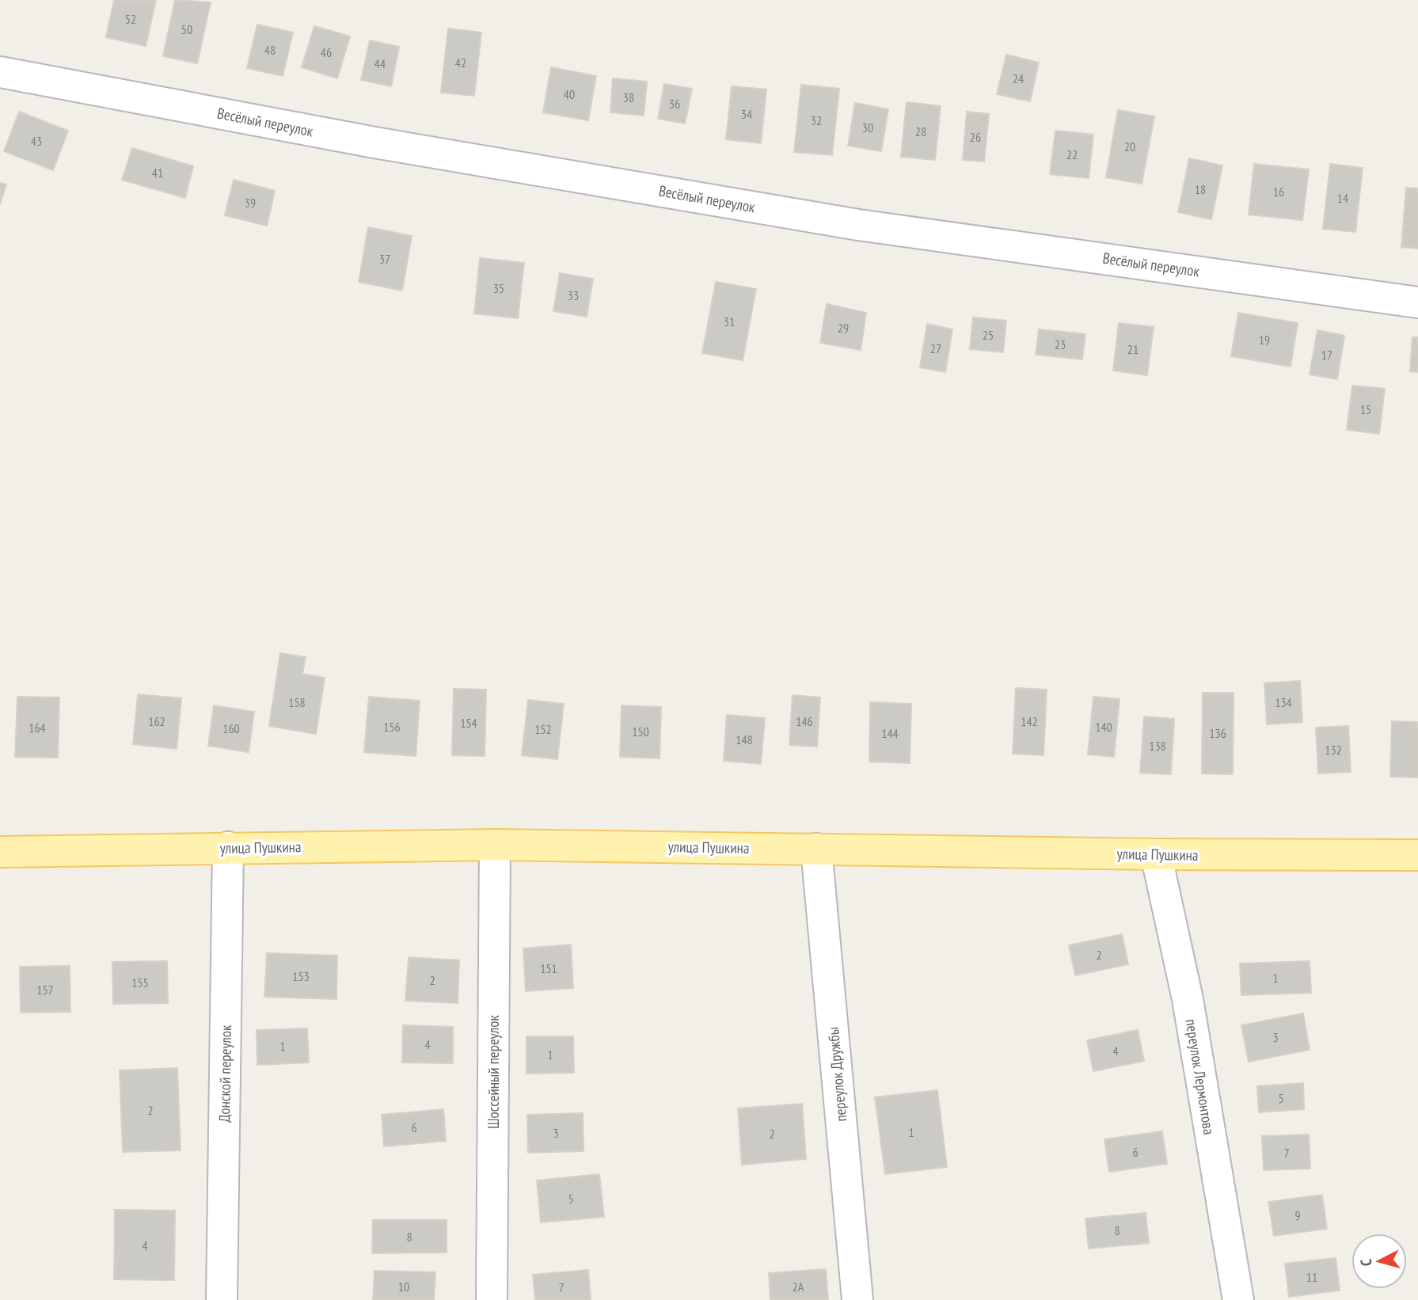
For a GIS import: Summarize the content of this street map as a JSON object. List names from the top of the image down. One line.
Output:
{"streets":{"main road":["улица Пушкина"],"street":["Весёлый переулок","Шоссейный переулок","Донской переулок","переулок Дружбы","переулок Лермонтова"]},"crossings":[["улица Пушкина","Шоссейный переулок"],["улица Пушкина","Донской переулок"],["улица Пушкина","переулок Дружбы"],["улица Пушкина","переулок Лермонтова"]],"house_numbers":["52","50","48","46","42","44","24","40","38","36","34","32","30","28","26","43","20","22","41","18","16","14","39","37","35","33","31","29","25","19","23","27","21","17","15","158","134","162","146","142","154","156","140","164","160","152","150","144","136","148","138","132","2","151","153","1","2","155","157","3","4","1","4","1","5","2","6","1","3","2","6","7","5","9","8","8","4","11","10","2А","7"],"north":"left"}
